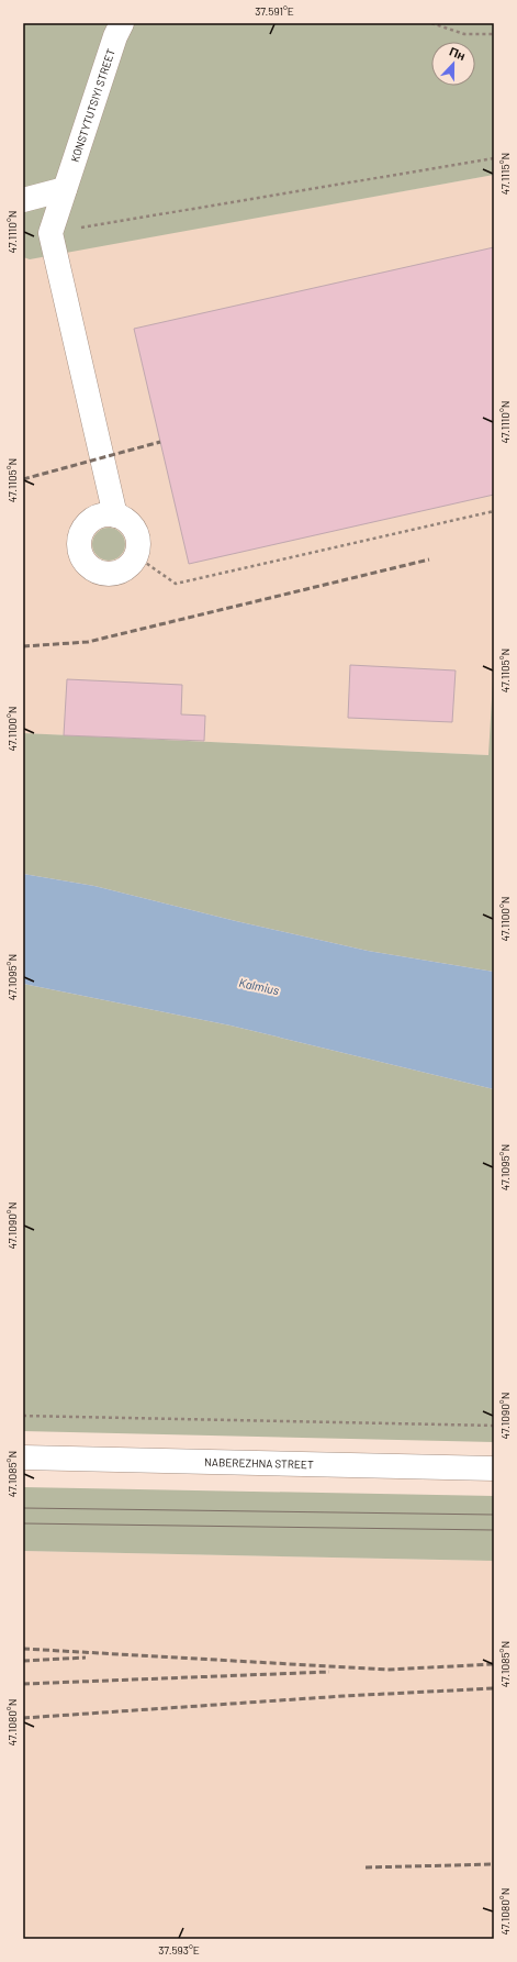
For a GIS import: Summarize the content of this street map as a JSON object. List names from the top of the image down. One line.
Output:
{"streets":{"main road":["KONSTYTUTSIYI STREET","NABEREZHNA STREET"]},"water":["Kalmius"],"north":"top","coordinates":["37.591°E","47.1115°N","47.1110°N","47.1105°N","47.1100°N","47.1095°N","47.1090°N","47.1085°N","47.1080°N","37.593°E"]}
